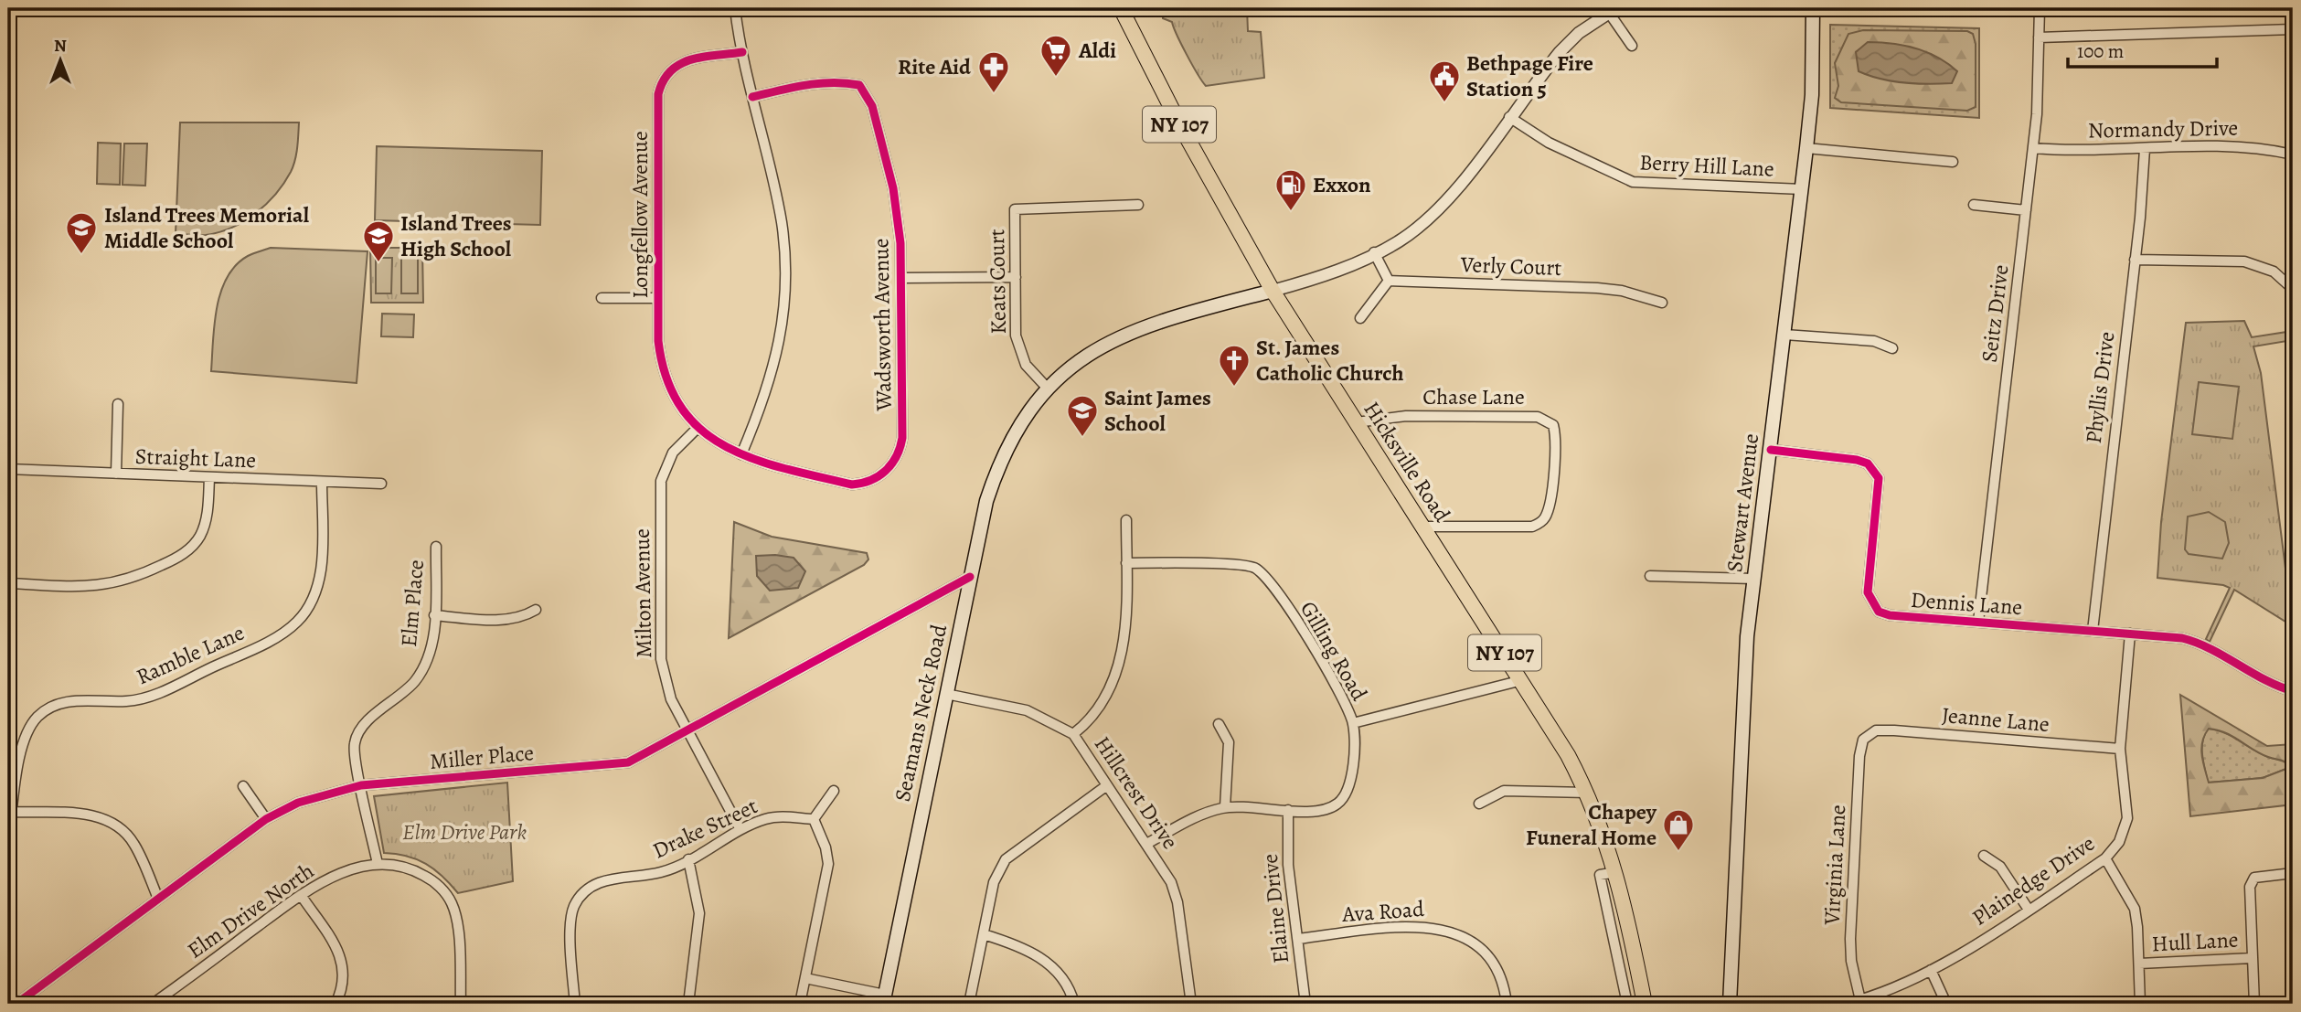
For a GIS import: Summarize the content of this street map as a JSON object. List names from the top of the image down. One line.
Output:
{"streets":{"main road":["NY 107","Hicksville Road","Stewart Avenue","Seamans Neck Road"],"street":["Normandy Drive","Berry Hill Lane","Longfellow Avenue","Verly Court","Keats Court","Seitz Drive","Wadsworth Avenue","Phyllis Drive","Chase Lane","Straight Lane","Milton Avenue","Elm Place","Dennis Lane","Gilling Road","Ramble Lane","Jeanne Lane","Miller Place","Hillcrest Drive","Drake Street","Virginia Lane","Plainedge Drive","Elaine Drive","Elm Drive North","Ava Road","Hull Lane"]},"crossings":[["Normandy Drive","Seitz Drive"],["Normandy Drive","Phyllis Drive"],["Berry Hill Lane","Stewart Avenue"],["Longfellow Avenue","Wadsworth Avenue"],["Longfellow Avenue","Milton Avenue"],["Keats Court","Seamans Neck Road"],["Seitz Drive","Dennis Lane"],["Wadsworth Avenue","Milton Avenue"],["Phyllis Drive","Dennis Lane"],["Chase Lane","Hicksville Road"],["Straight Lane","Ramble Lane"],["Hicksville Road","Seamans Neck Road"],["Stewart Avenue","Dennis Lane"],["Milton Avenue","Miller Place"],["Milton Avenue","Drake Street"],["Elm Place","Miller Place"],["Dennis Lane","Plainedge Drive"],["Gilling Road","Hillcrest Drive"],["Gilling Road","Elaine Drive"],["Seamans Neck Road","Miller Place"],["Seamans Neck Road","Hillcrest Drive"],["Jeanne Lane","Virginia Lane"],["Jeanne Lane","Plainedge Drive"],["Virginia Lane","Plainedge Drive"],["Elaine Drive","Ava Road"]],"parks":["Elm Drive Park"],"places":{"supermarket":["Aldi"],"pharmacy":["Rite Aid"],"public building":["Bethpage Fire Station 5"],"fuel station":["Exxon"],"school or university":["Island Trees Memorial Middle School","Island Trees High School","Saint James School"],"church":["St. James Catholic Church"],"shop":["Chapey Funeral Home"]},"scale_bar":"100 m","north":"top"}
